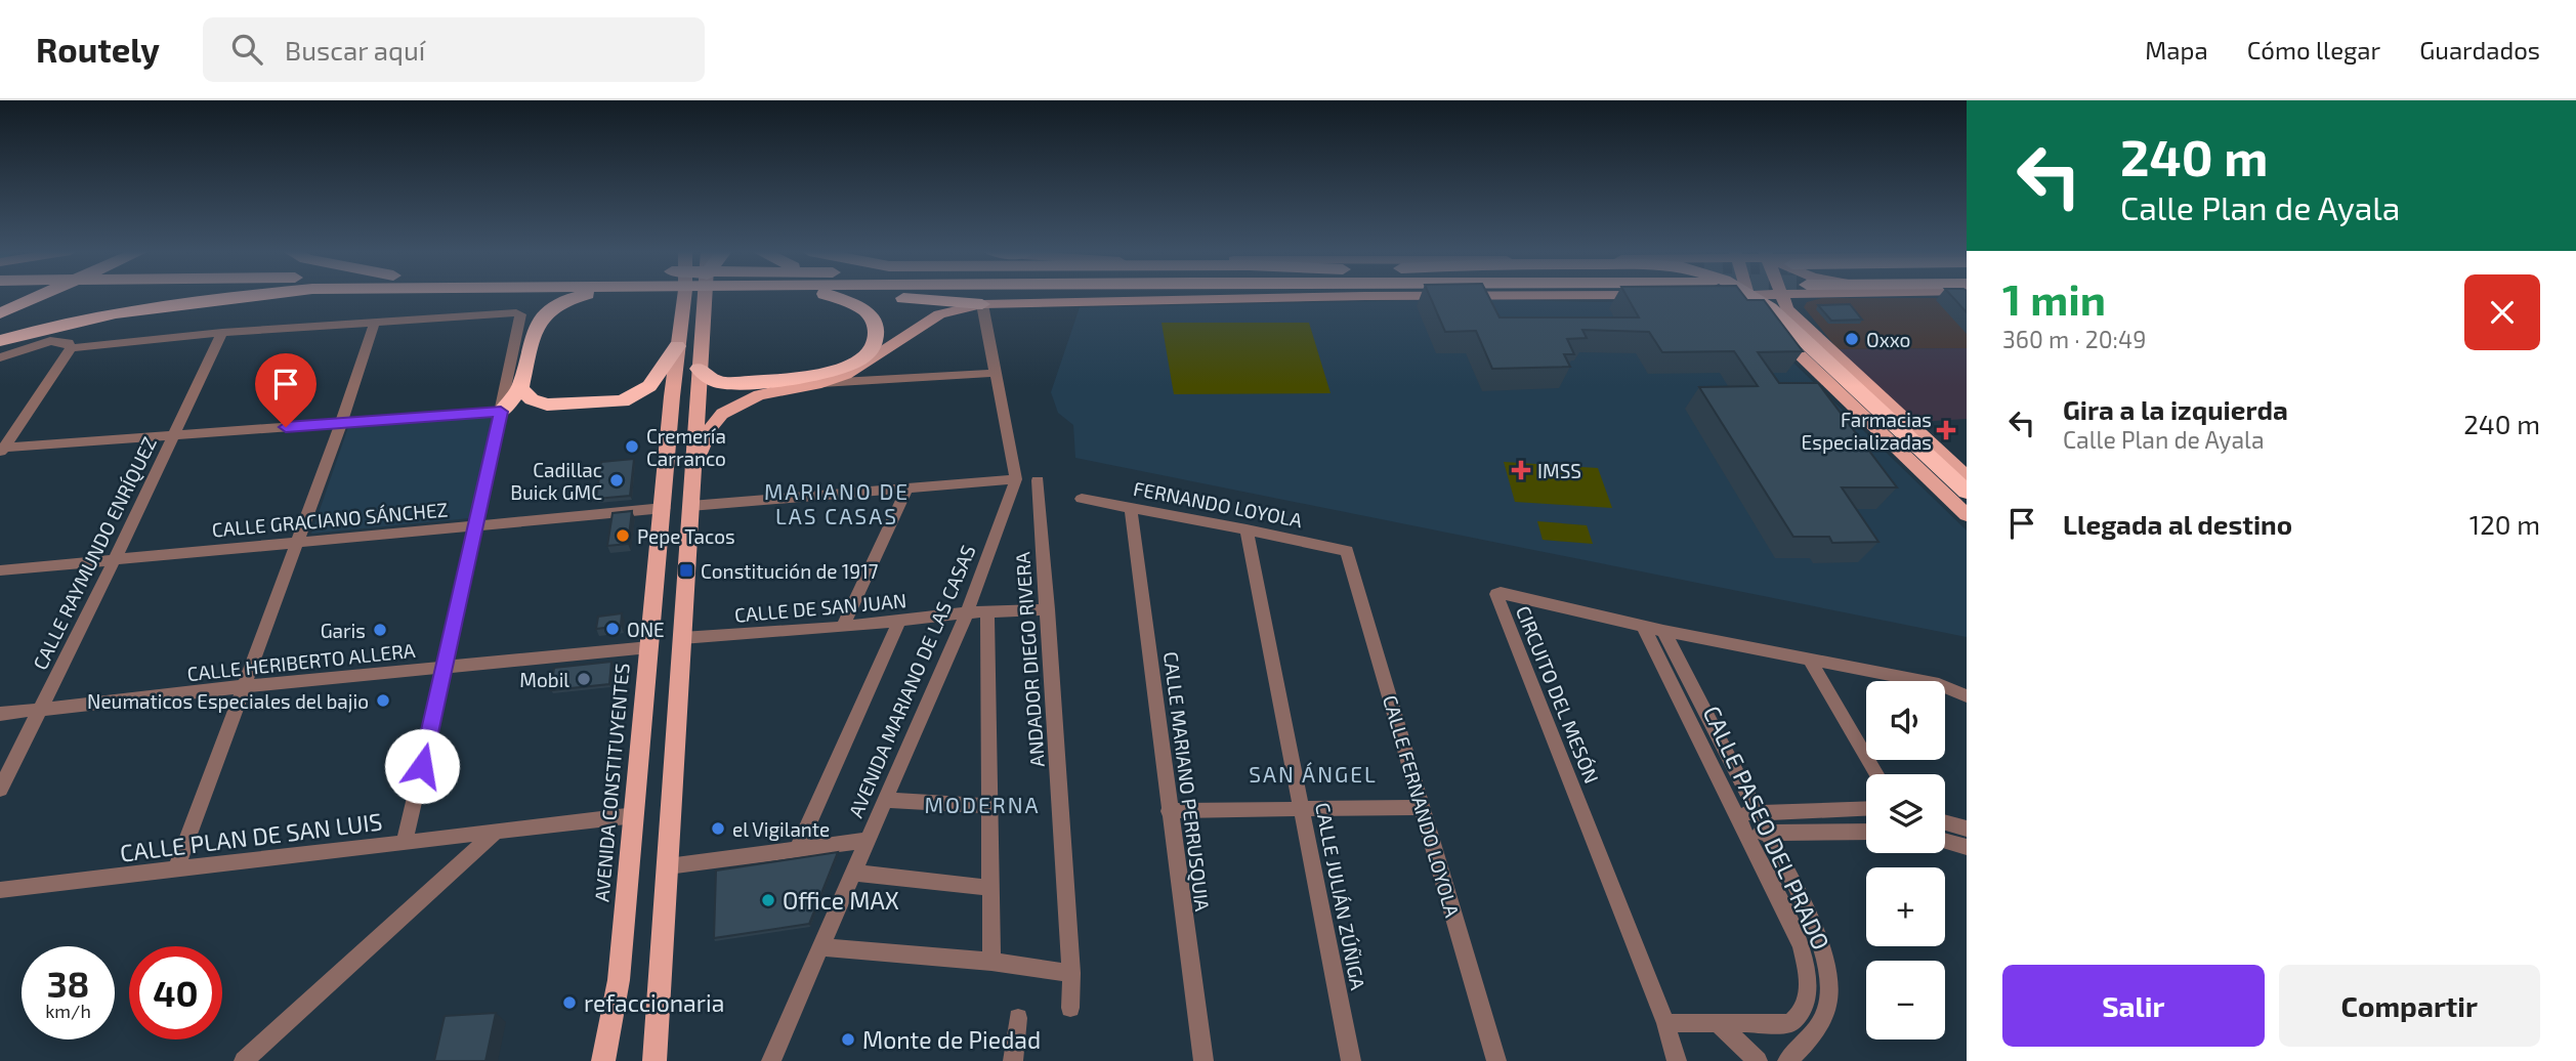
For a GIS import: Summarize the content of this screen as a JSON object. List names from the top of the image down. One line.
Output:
{"streets":{"main road":["AVENIDA CONSTITUYENTES"],"street":["FERNANDO LOYOLA","CALLE GRACIANO SÁNCHEZ","CALLE RAYMUNDO ENRÍQUEZ","CALLE DE SAN JUAN","ANDADOR DIEGO RIVERA","CALLE HERIBERTO ALLERA","AVENIDA MARIANO DE LAS CASAS","CIRCUITO DEL MESÓN","CALLE MARIANO PERRUSQUIA","CALLE FERNANDO LOYOLA","CALLE PASEO DEL PRADO","CALLE PLAN DE SAN LUIS","CALLE JULIÁN ZÚÑIGA"]},"crossings":[["FERNANDO LOYOLA","CALLE MARIANO PERRUSQUIA"],["FERNANDO LOYOLA","CALLE FERNANDO LOYOLA"],["FERNANDO LOYOLA","CALLE JULIÁN ZÚÑIGA"],["CALLE GRACIANO SÁNCHEZ","CALLE RAYMUNDO ENRÍQUEZ"],["CALLE GRACIANO SÁNCHEZ","AVENIDA CONSTITUYENTES"],["CALLE RAYMUNDO ENRÍQUEZ","CALLE HERIBERTO ALLERA"],["CALLE DE SAN JUAN","ANDADOR DIEGO RIVERA"],["CALLE DE SAN JUAN","AVENIDA MARIANO DE LAS CASAS"],["CALLE HERIBERTO ALLERA","AVENIDA CONSTITUYENTES"],["CIRCUITO DEL MESÓN","CALLE PASEO DEL PRADO"],["AVENIDA CONSTITUYENTES","CALLE PLAN DE SAN LUIS"]],"districts":["MARIANO DE LAS CASAS","SAN ÁNGEL","MODERNA"],"places":{"other":["Oxxo","Cremería Carranco","Cadillac Buick GMC","Pepe Tacos","ONE","Garis","Mobil","Neumaticos Especiales del bajio","el Vigilante","Office MAX","refaccionaria","Monte de Piedad"],"health":["Farmacias Especializadas","IMSS"],"transit":["Constitución de 1917"]},"page":{"header":"Routely","search":"Buscar aquí","nav":["Mapa","Cómo llegar","Guardados"],"turn":["240 m","Calle Plan de Ayala"],"heading":["1 min","360 m · 20:49"],"list":[{"name":"Gira a la izquierda","note":"Calle Plan de Ayala","value":"240 m"},{"name":"Llegada al destino","value":"120 m"}],"map_buttons":["+","−"],"speed":"38 km/h","limit":"40","buttons":["Salir","Compartir"]}}
